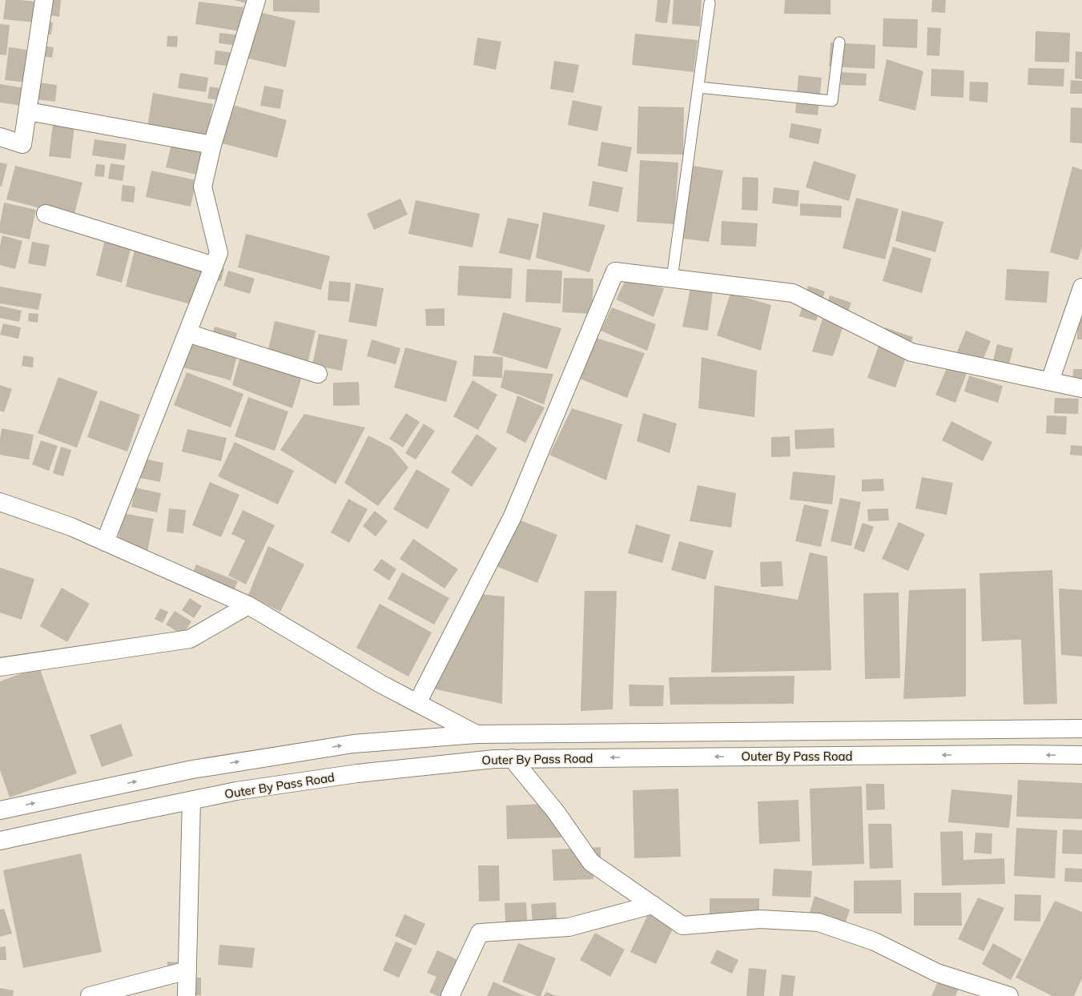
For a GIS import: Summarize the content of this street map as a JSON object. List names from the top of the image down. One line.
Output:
{"streets":{"street":["Outer By Pass Road"]}}
